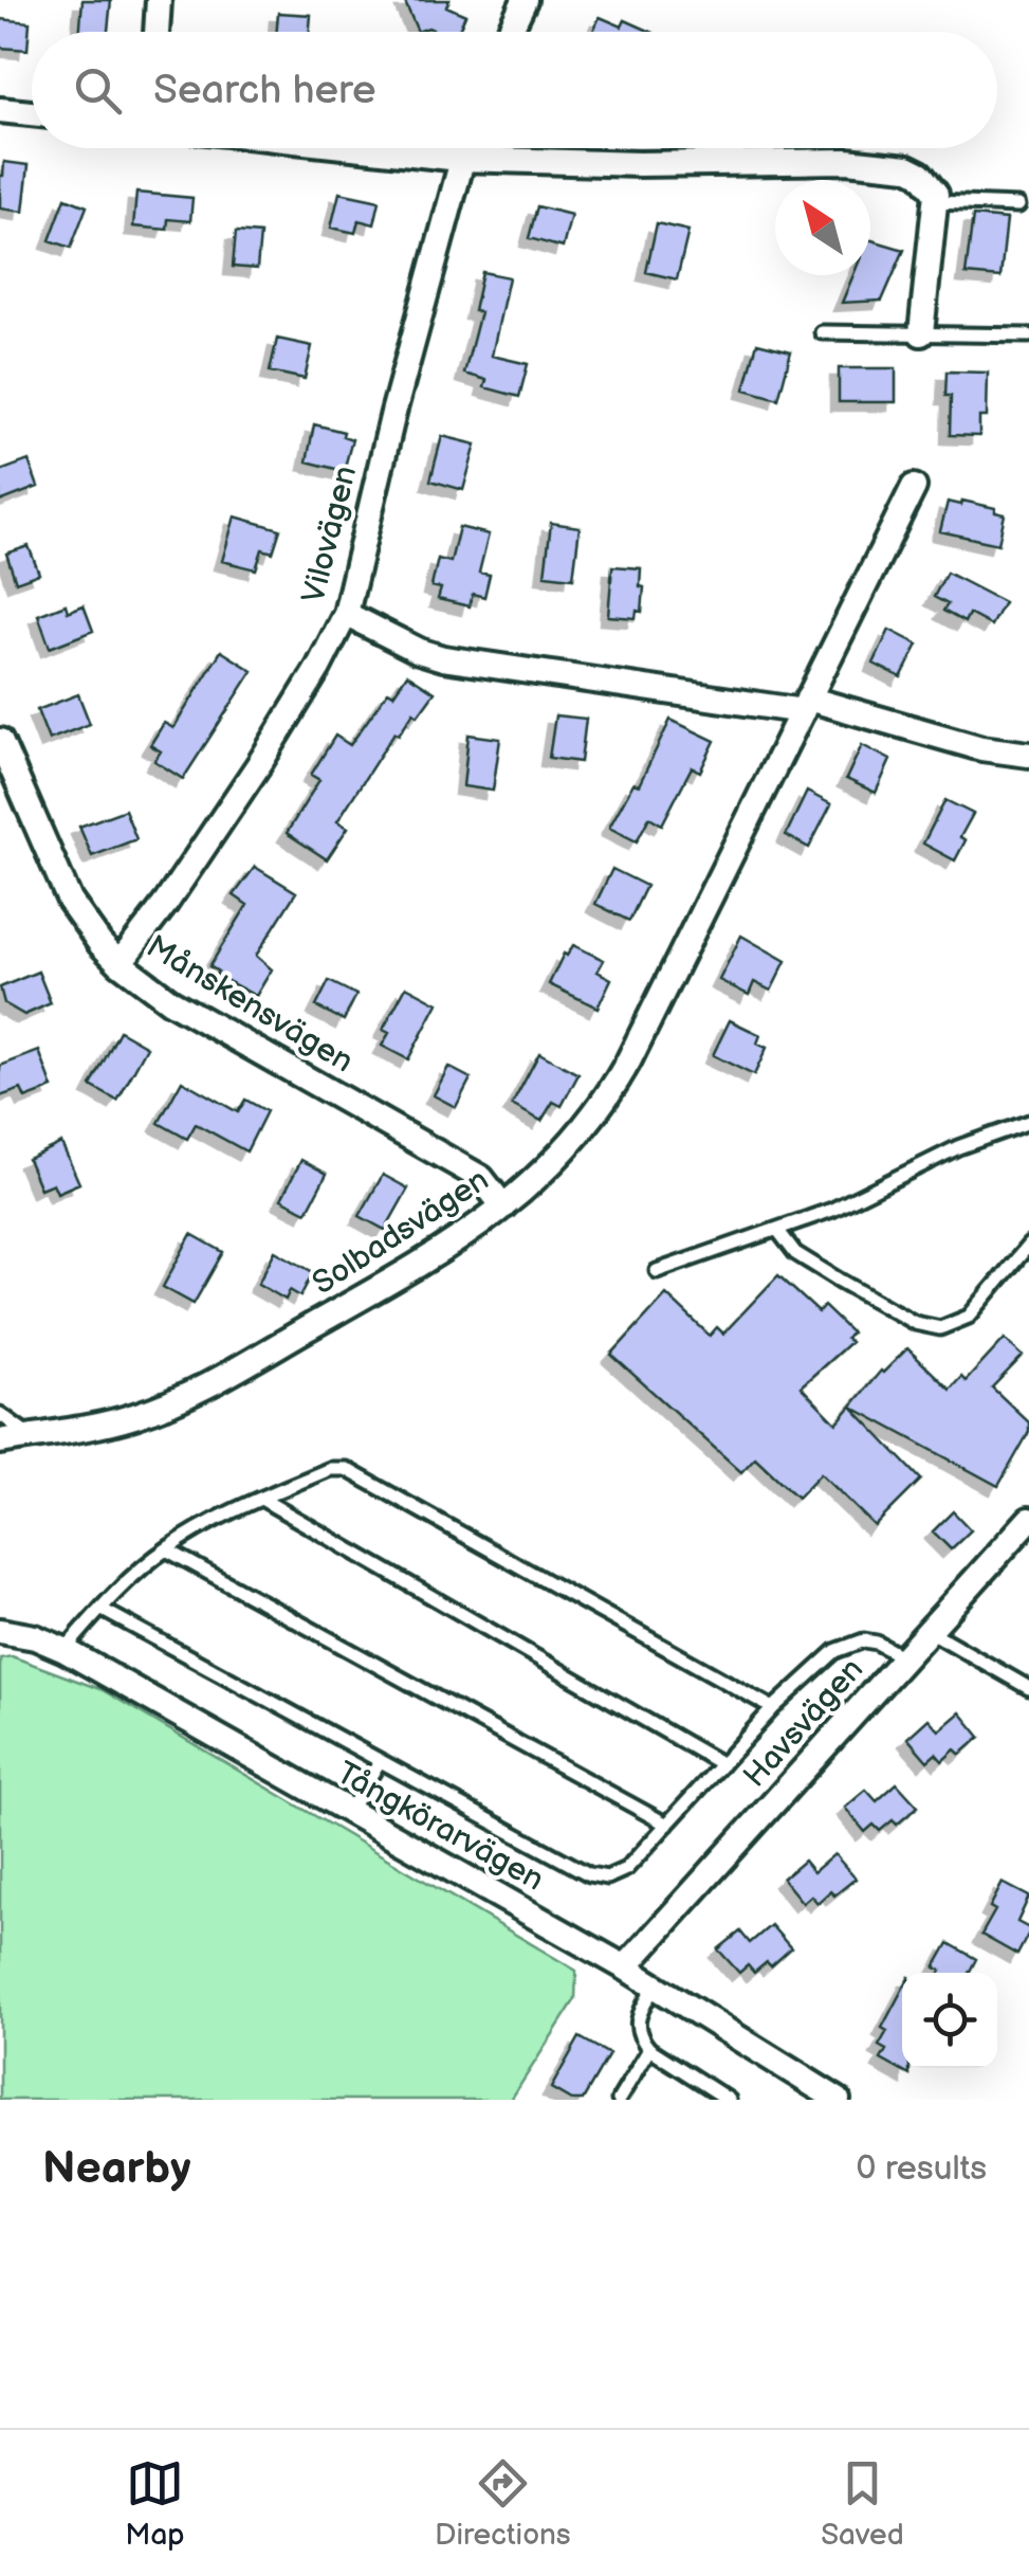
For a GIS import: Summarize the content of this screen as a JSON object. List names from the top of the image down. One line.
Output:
{"streets":{"street":["Vilovägen","Månskensvägen","Solbadsvägen","Havsvägen","Tångkörarvägen"]},"crossings":[["Vilovägen","Månskensvägen"],["Månskensvägen","Solbadsvägen"],["Havsvägen","Tångkörarvägen"]],"north":"top left","page":{"search":"Search here","heading":["Nearby","0 results"],"nav":["Map","Directions","Saved"]}}
